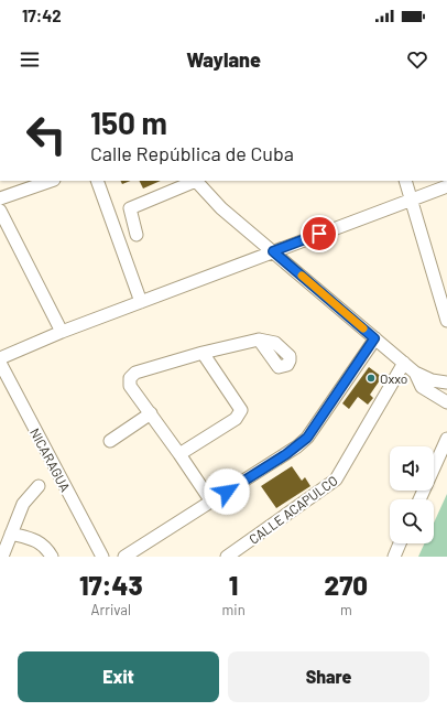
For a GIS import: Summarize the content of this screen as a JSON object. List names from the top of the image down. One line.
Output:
{"streets":{"street":["NICARAGUA","CALLE ACAPULCO"]},"places":["Oxxo"],"page":{"status":"17:42","header":"Waylane","turn":["150 m","Calle República de Cuba"],"eta":["17:43","Arrival","1","min","270","m"],"buttons":["Exit","Share"]}}
